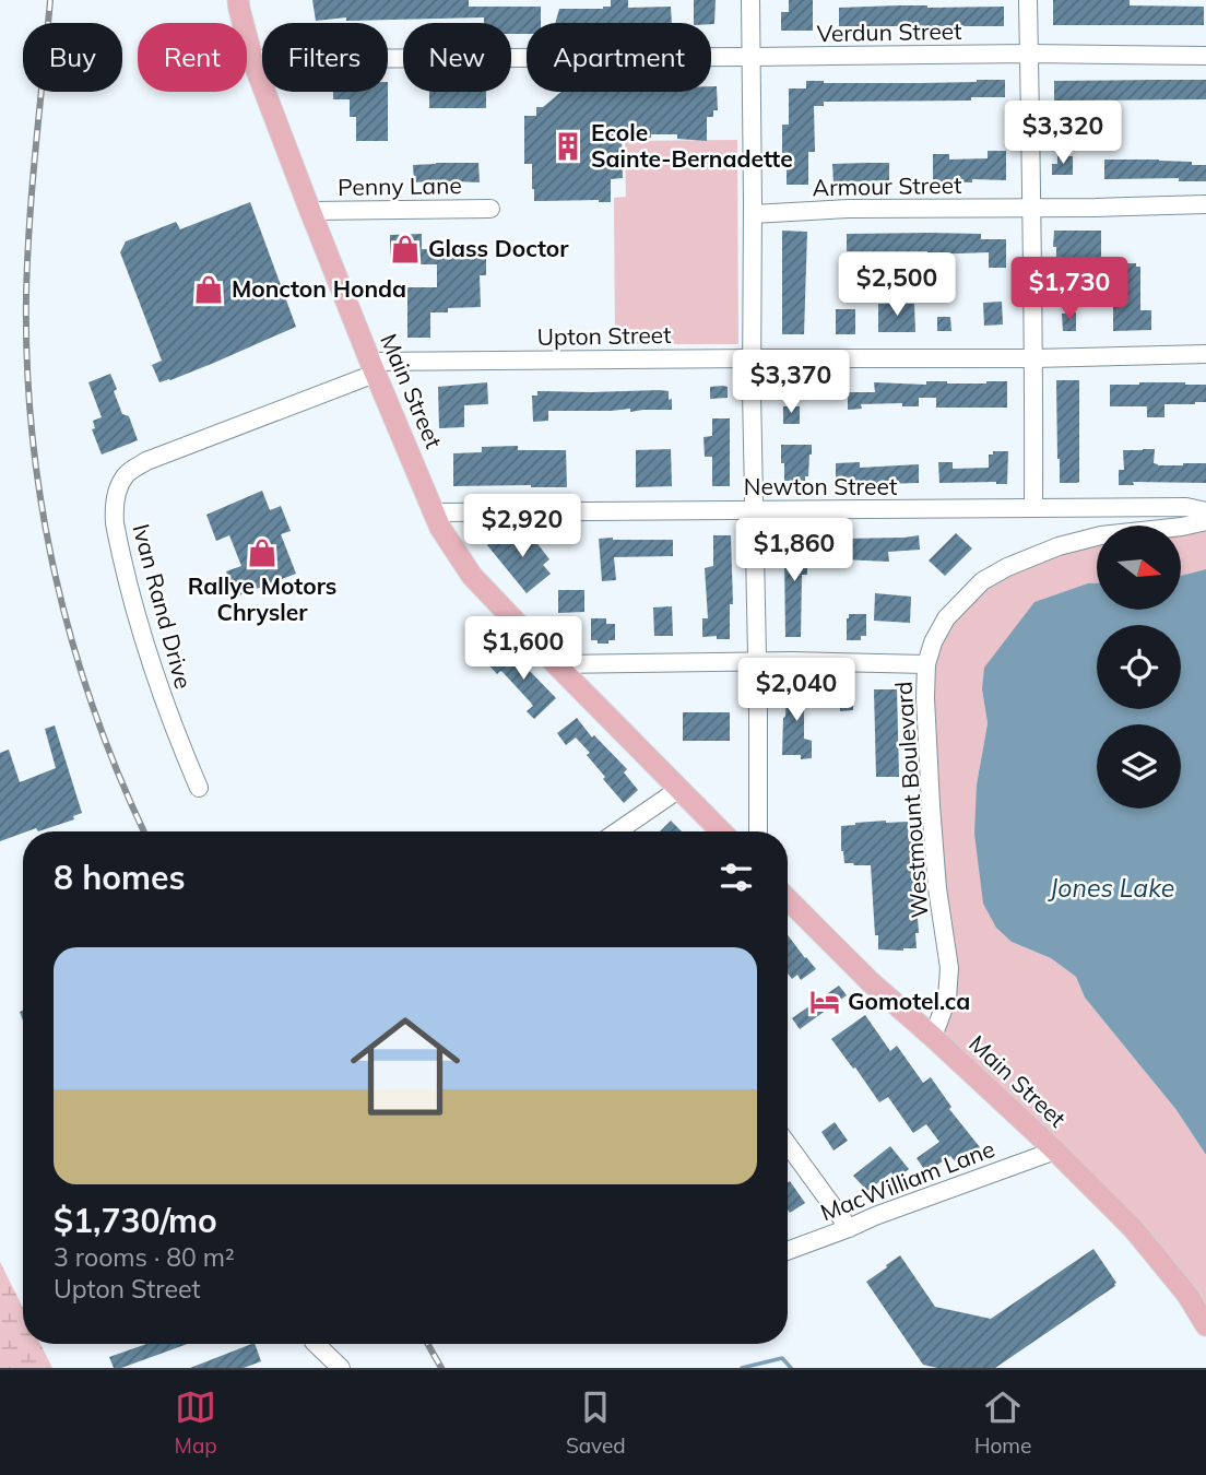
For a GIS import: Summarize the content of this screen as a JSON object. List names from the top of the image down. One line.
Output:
{"streets":{"main road":["Main Street"],"street":["Verdun Street","Penny Lane","Armour Street","Upton Street","Newton Street","Ivan Rand Drive","Westmount Boulevard","MacWilliam Lane"]},"crossings":[["Verdun Street","Main Street"],["Penny Lane","Main Street"],["Upton Street","Main Street"],["Upton Street","Ivan Rand Drive"],["Main Street","Newton Street"],["Main Street","Ivan Rand Drive"],["Main Street","Westmount Boulevard"],["Main Street","MacWilliam Lane"]],"water":["Jones Lake"],"places":{"building":["Ecole Sainte-Bernadette"],"shop":["Glass Doctor","Moncton Honda","Rallye Motors Chrysler"],"hotel":["Gomotel.ca"]},"north":"right","page":{"chip":["Buy","Rent","Filters","New","Apartment"],"price":["$3,320","$2,500","$1,730","$3,370","$2,920","$1,860","$1,600","$2,040"],"heading":"8 homes","list":[{"name":"$1,730/mo","note":"3 rooms · 80 m² · Upton Street"}],"tabs":["Map","Saved","Home"]}}
